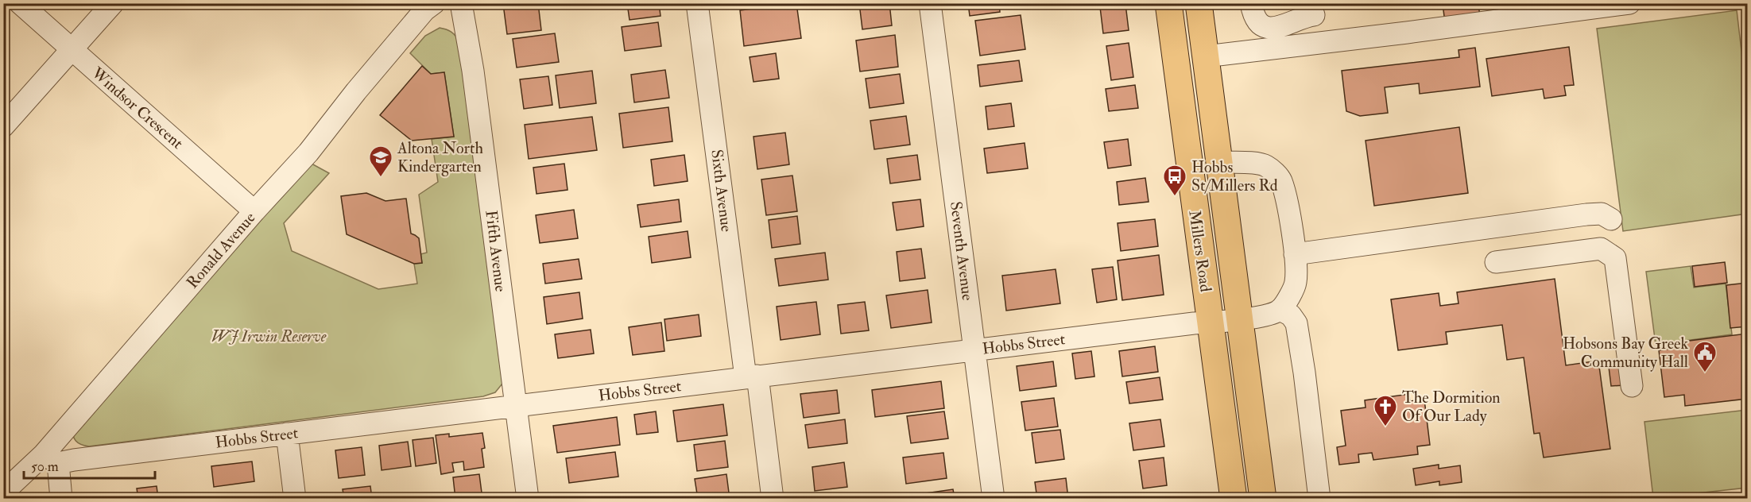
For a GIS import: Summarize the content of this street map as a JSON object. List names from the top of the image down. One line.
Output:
{"streets":{"main road":["Millers Road"],"street":["Windsor Crescent","Sixth Avenue","Ronald Avenue","Fifth Avenue","Seventh Avenue","Hobbs Street"]},"crossings":[["Windsor Crescent","Ronald Avenue"],["Sixth Avenue","Hobbs Street"],["Ronald Avenue","Hobbs Street"],["Fifth Avenue","Hobbs Street"],["Seventh Avenue","Hobbs Street"],["Millers Road","Hobbs Street"]],"parks":["WJ Irwin Reserve"],"places":{"school or university":["Altona North Kindergarten"],"bus stop":["Hobbs St/Millers Rd"],"public building":["Hobsons Bay Greek Community Hall"],"church":["The Dormition Of Our Lady"]},"scale_bar":"50 m"}
